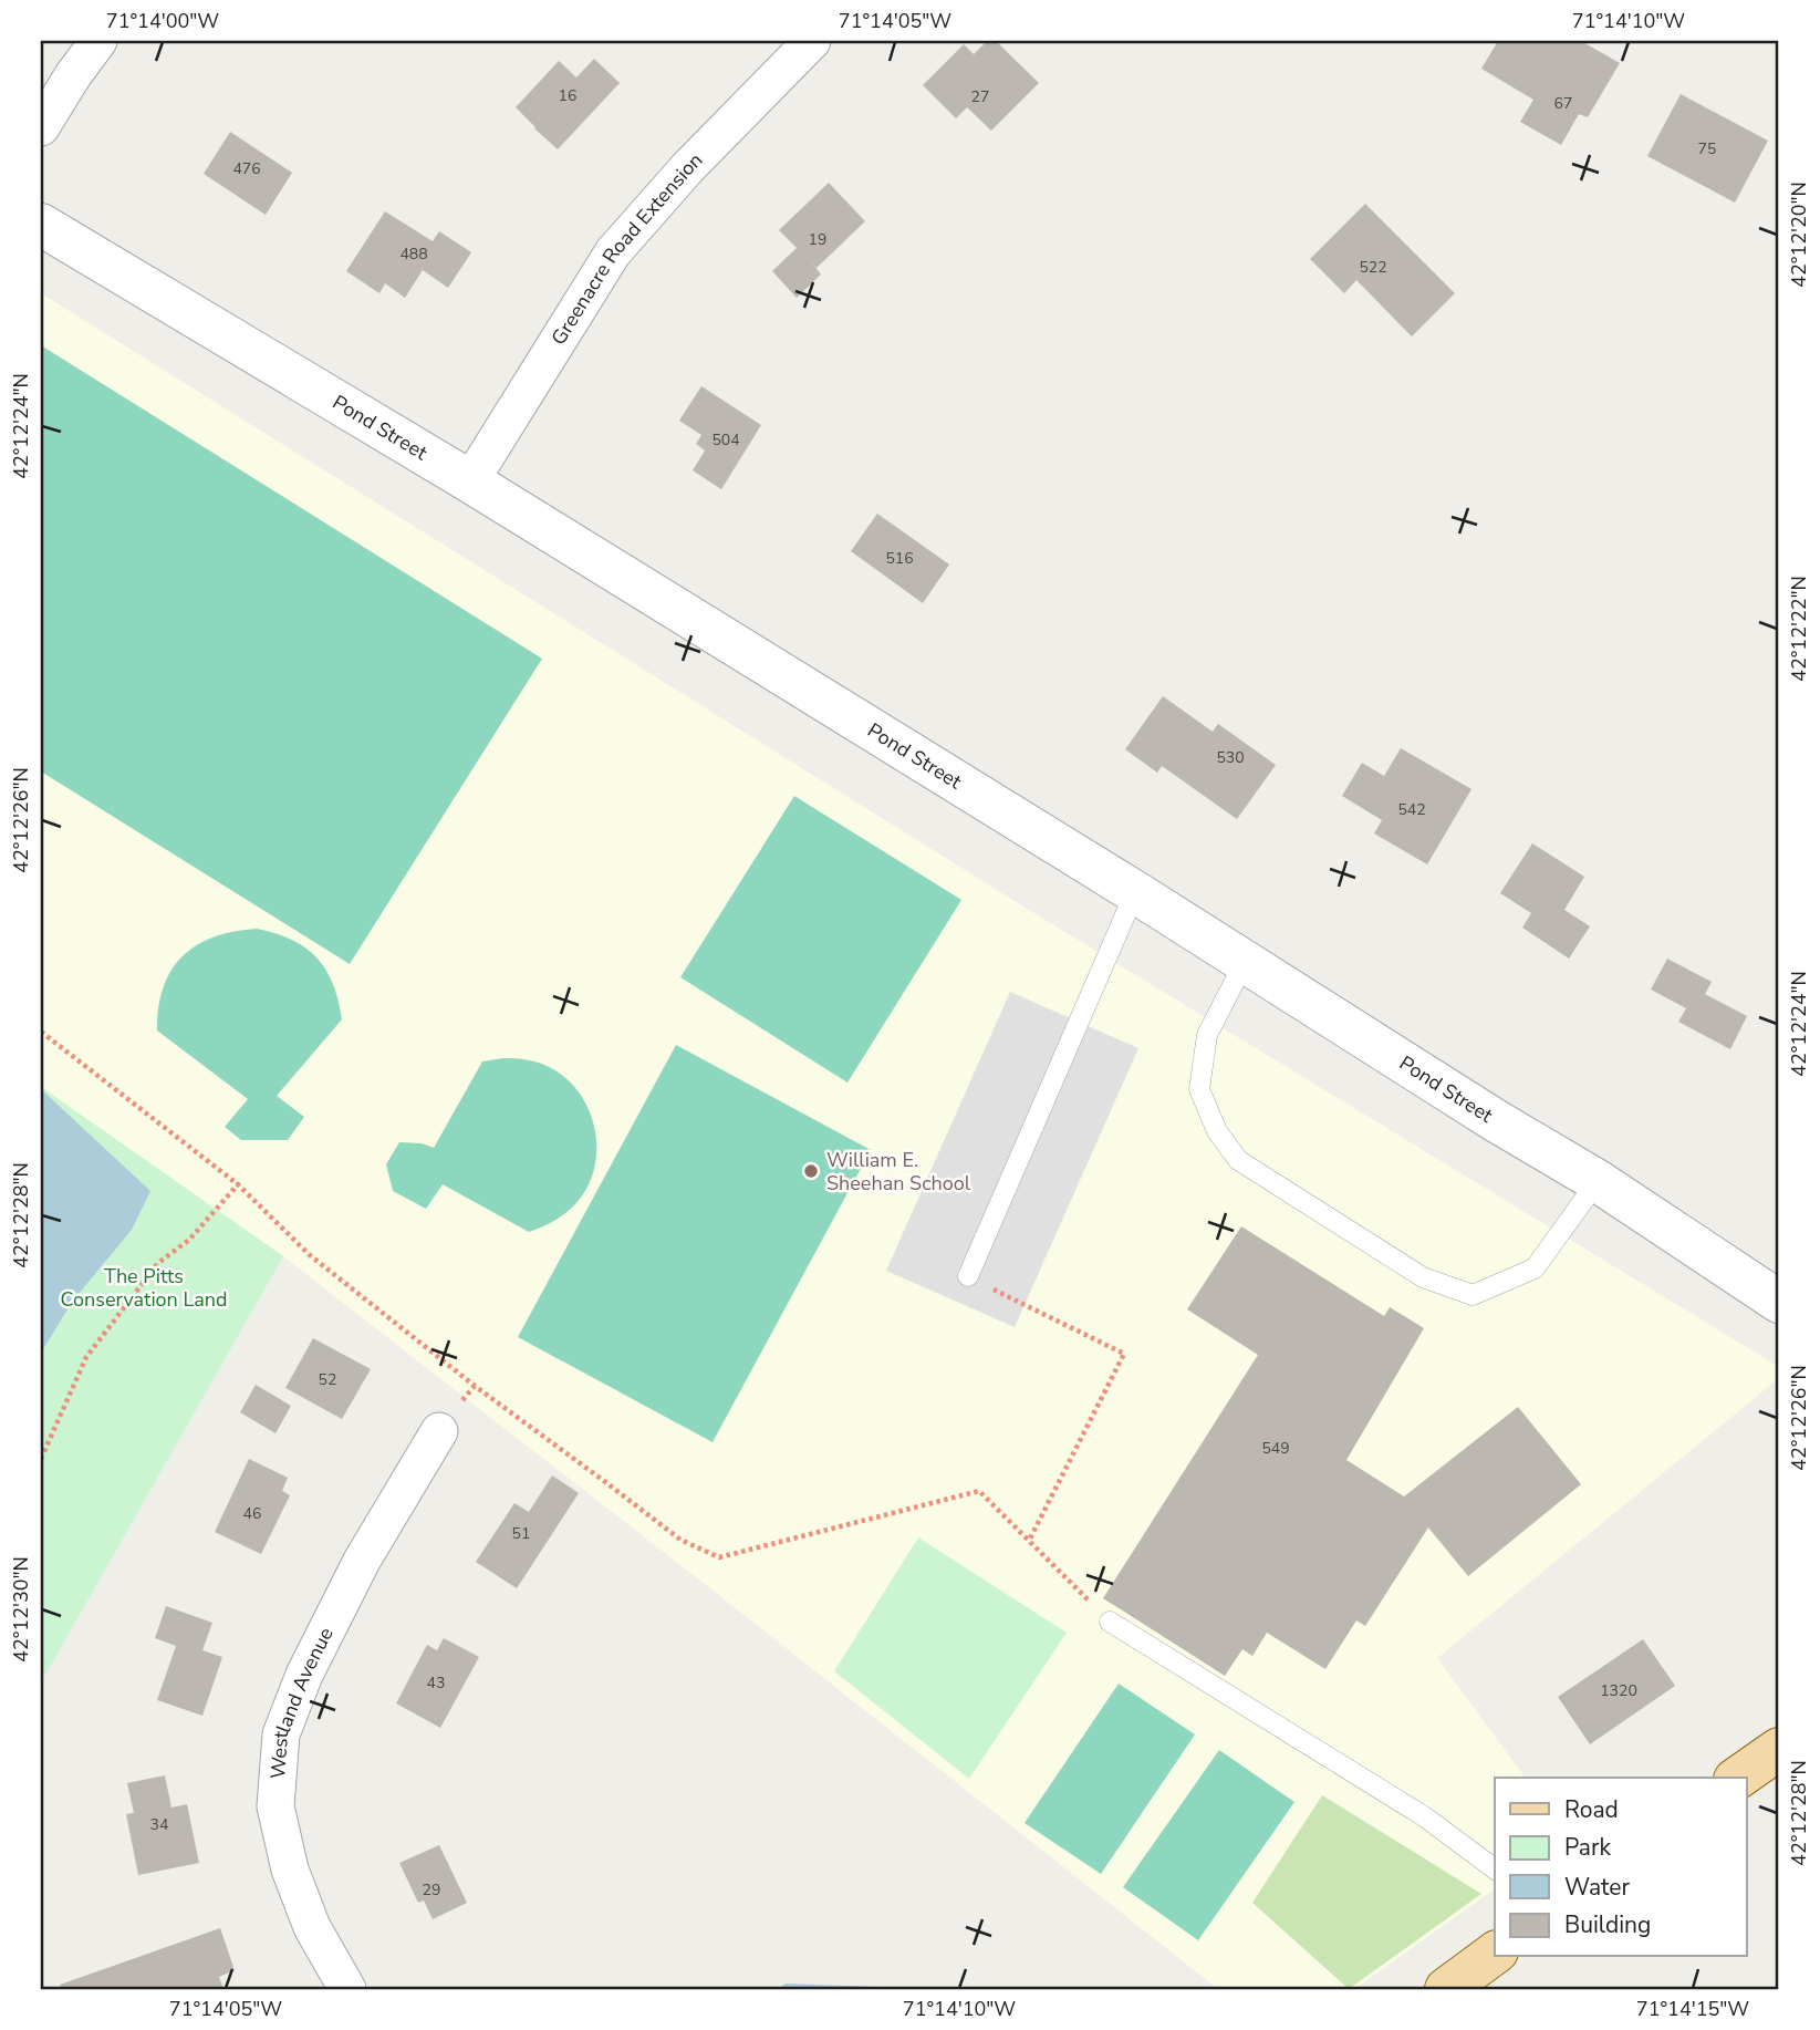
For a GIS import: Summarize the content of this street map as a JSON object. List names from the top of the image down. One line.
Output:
{"streets":{"street":["Greenacre Road Extension","Pond Street","Westland Avenue"]},"crossings":[["Greenacre Road Extension","Pond Street"]],"parks":["The Pitts Conservation Land"],"places":["William E. Sheehan School"],"house_numbers":["16","27","67","75","476","19","488","522","504","516","530","542","52","549","46","51","43","1320","34","29"],"legend":["Road","Park","Water","Building"],"coordinates":["71°14'00\"W","71°14'05\"W","71°14'10\"W","42°12'20\"N","42°12'24\"N","42°12'22\"N","42°12'26\"N","42°12'28\"N","42°12'30\"N","71°14'15\"W"]}
